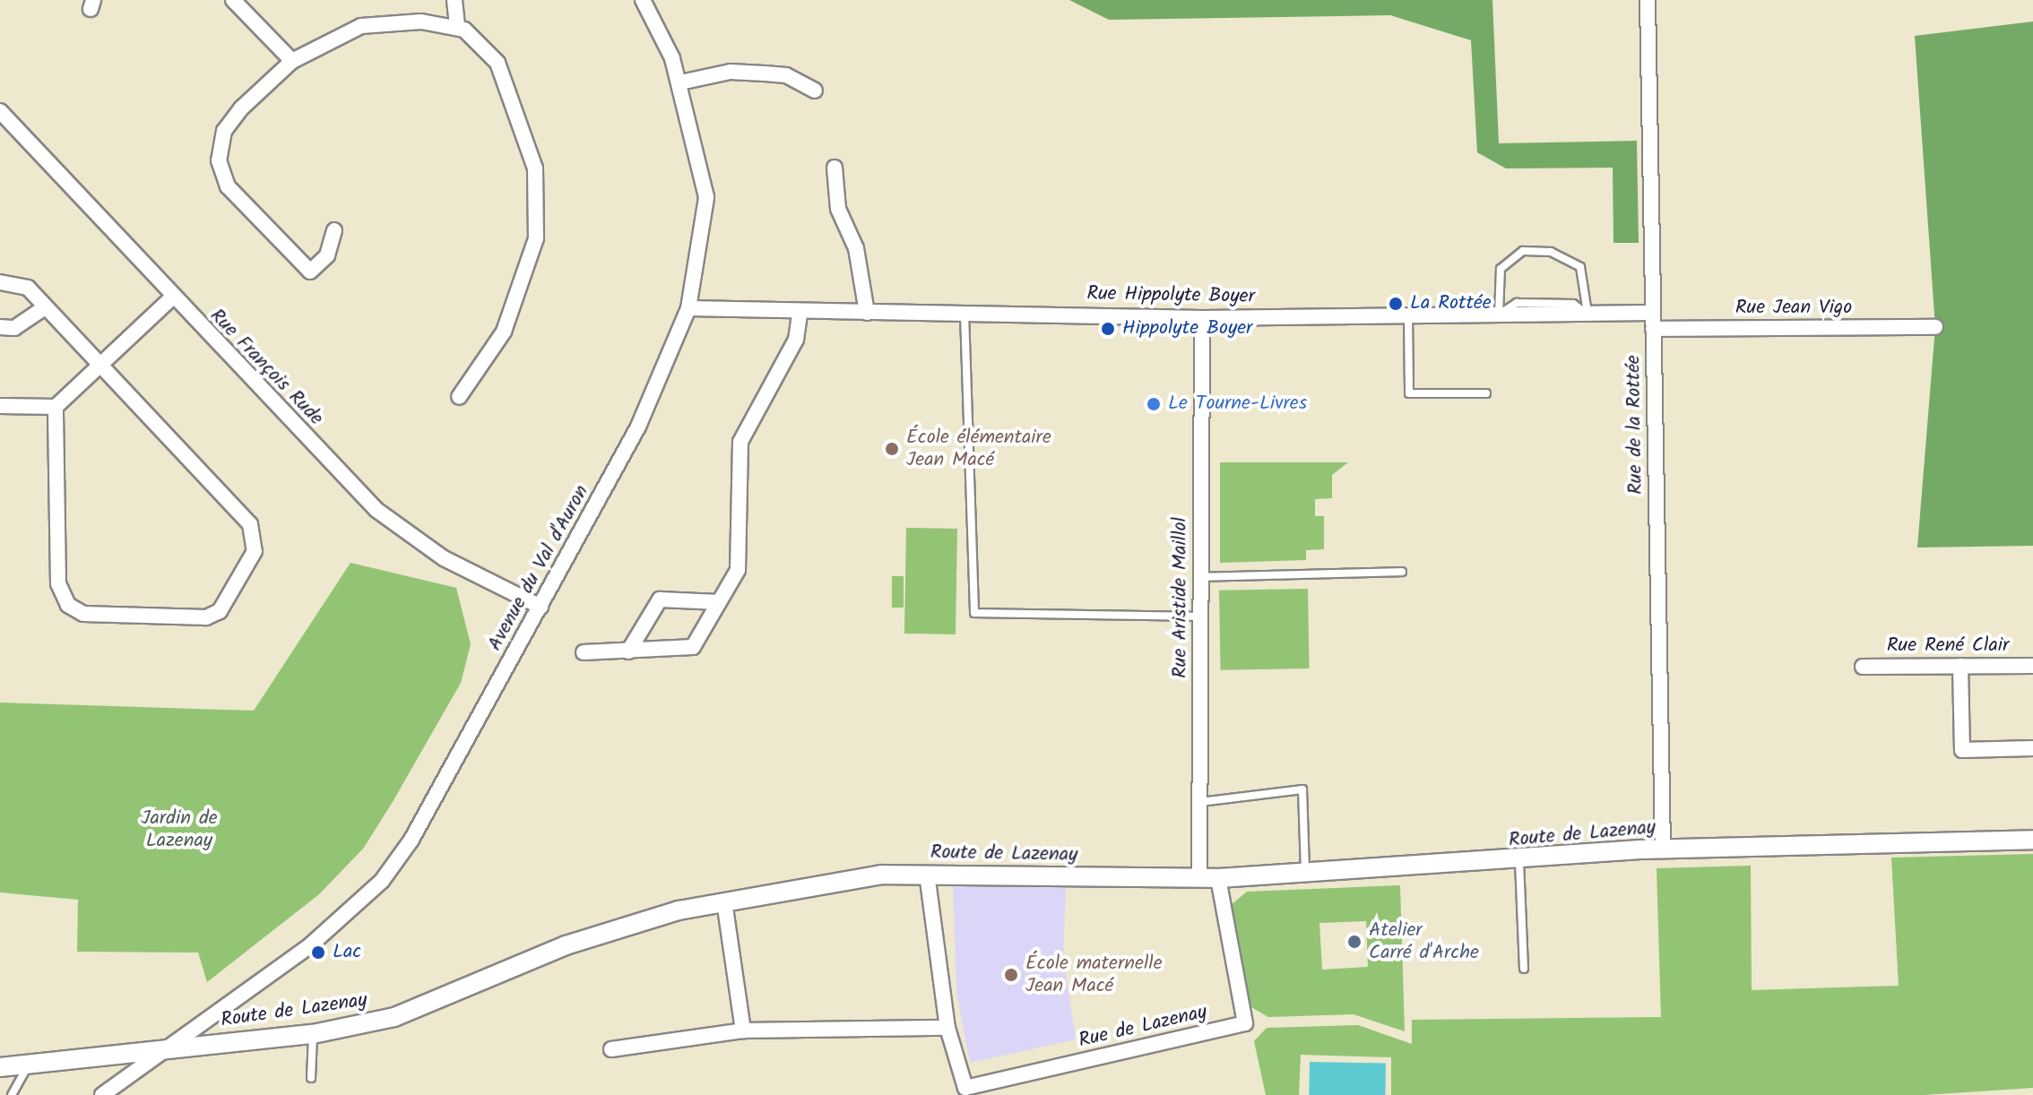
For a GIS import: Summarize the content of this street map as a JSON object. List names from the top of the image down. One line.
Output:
{"streets":{"street":["Rue Hippolyte Boyer","Rue Jean Vigo","Rue François Rude","Rue de la Rottée","Avenue du Val d'Auron","Rue Aristide Maillol","Rue René Clair","Route de Lazenay","Rue de Lazenay"]},"crossings":[["Rue Hippolyte Boyer","Rue de la Rottée"],["Rue Hippolyte Boyer","Avenue du Val d'Auron"],["Rue Hippolyte Boyer","Rue Aristide Maillol"],["Rue Jean Vigo","Rue de la Rottée"],["Rue François Rude","Avenue du Val d'Auron"],["Rue de la Rottée","Route de Lazenay"],["Avenue du Val d'Auron","Route de Lazenay"],["Rue Aristide Maillol","Route de Lazenay"],["Rue Aristide Maillol","Rue de Lazenay"],["Route de Lazenay","Rue de Lazenay"]],"parks":["Jardin de Lazenay"],"places":["La Rottée","Hippolyte Boyer","Le Tourne-Livres","École élémentaire Jean Macé","Atelier Carré d'Arche","Lac","École maternelle Jean Macé"]}
